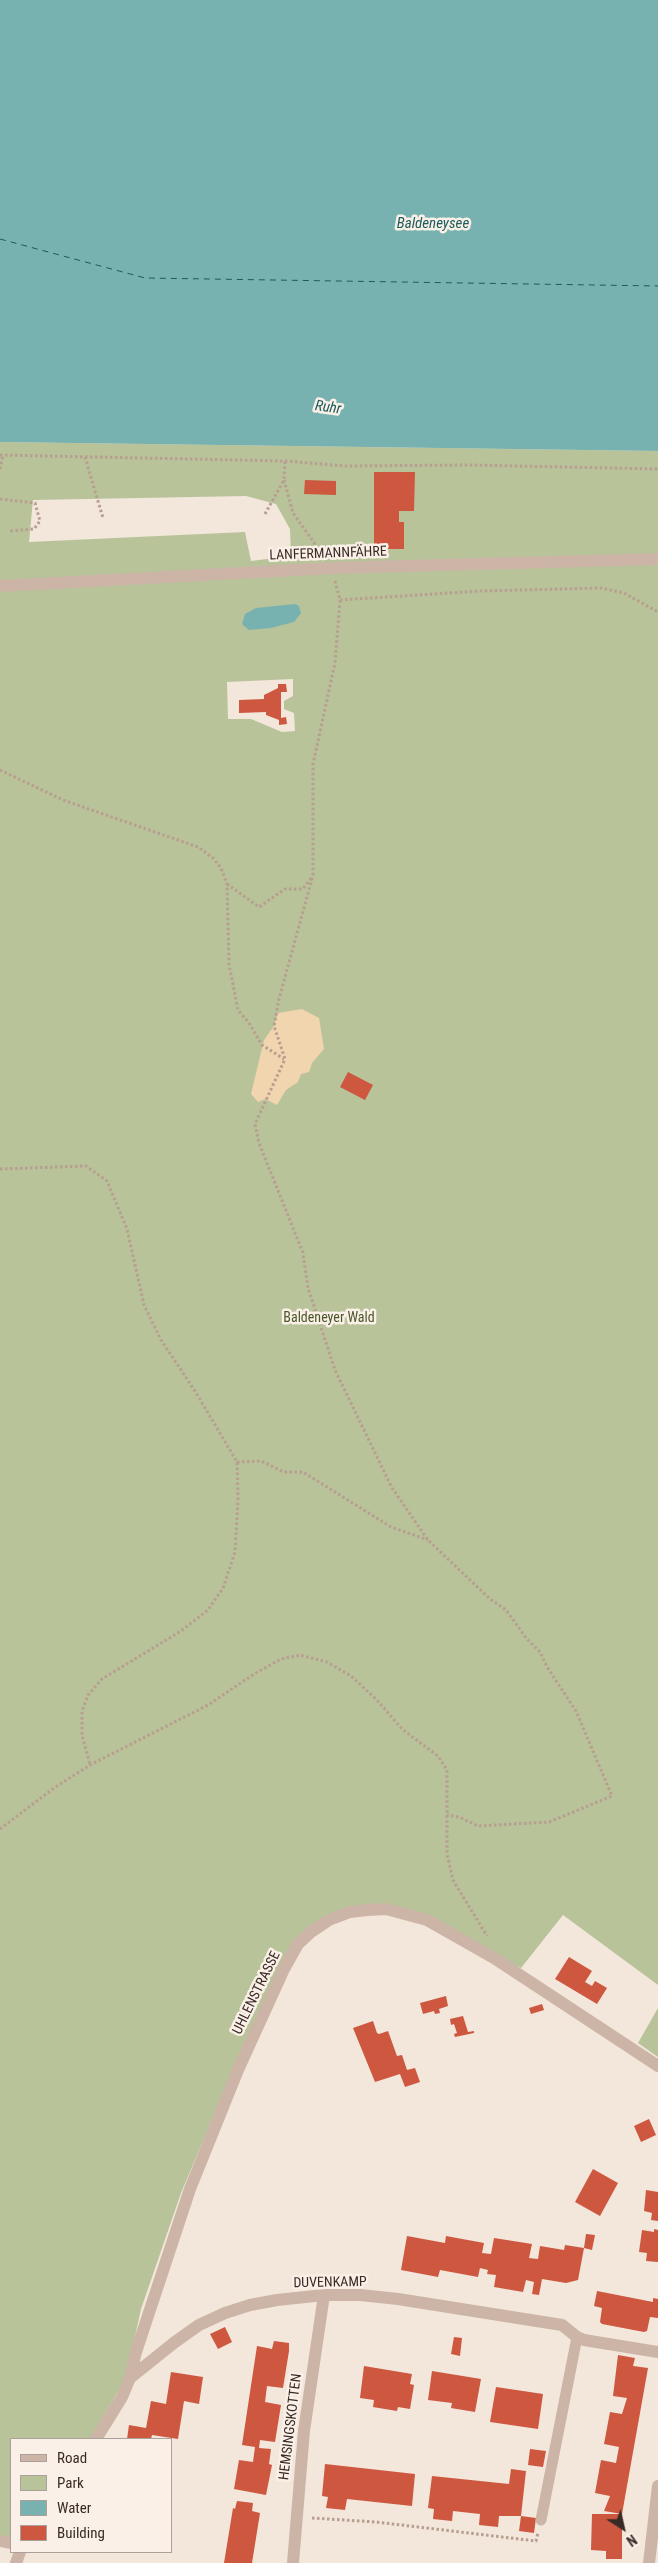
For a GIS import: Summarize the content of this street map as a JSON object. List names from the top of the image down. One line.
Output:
{"streets":{"street":["LANFERMANNFÄHRE","UHLENSTRASSE","DUVENKAMP","HEMSINGSKOTTEN"]},"crossings":[["UHLENSTRASSE","DUVENKAMP"],["DUVENKAMP","HEMSINGSKOTTEN"]],"water":["Baldeneysee","Ruhr"],"parks":["Baldeneyer Wald"],"legend":["Road","Park","Water","Building"],"north":"bottom right"}
